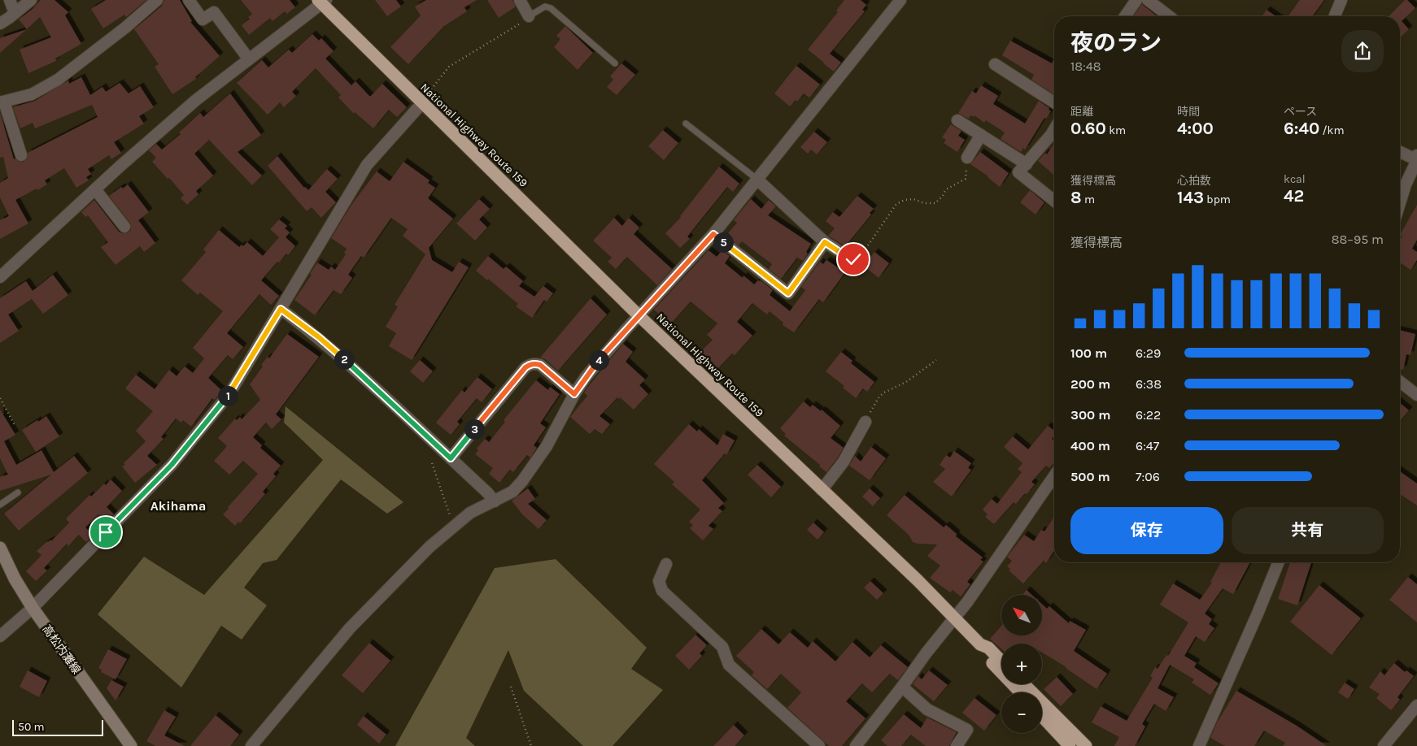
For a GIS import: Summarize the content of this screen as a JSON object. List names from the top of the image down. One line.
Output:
{"streets":{"highway":["National Highway Route 159"],"main road":["高松内灘線"]},"districts":["Akihama"],"scale_bar":"50 m","north":"top left","page":{"heading":["夜のラン","18:48"],"stats":[["距離","0.60 km"],["時間","4:00"],["ペース","6:40 /km"],["獲得標高","8 m"],["心拍数","143 bpm"],["kcal","42"]],"chart":["獲得標高","88–95 m"],"pins":["5","2","4","1","3"],"list":[{"name":"100 m","note":"6:29"},{"name":"200 m","note":"6:38"},{"name":"300 m","note":"6:22"},{"name":"400 m","note":"6:47"},{"name":"500 m","note":"7:06"}],"buttons":["保存","共有"],"map_buttons":["+","−"],"scale":"50 m"}}
